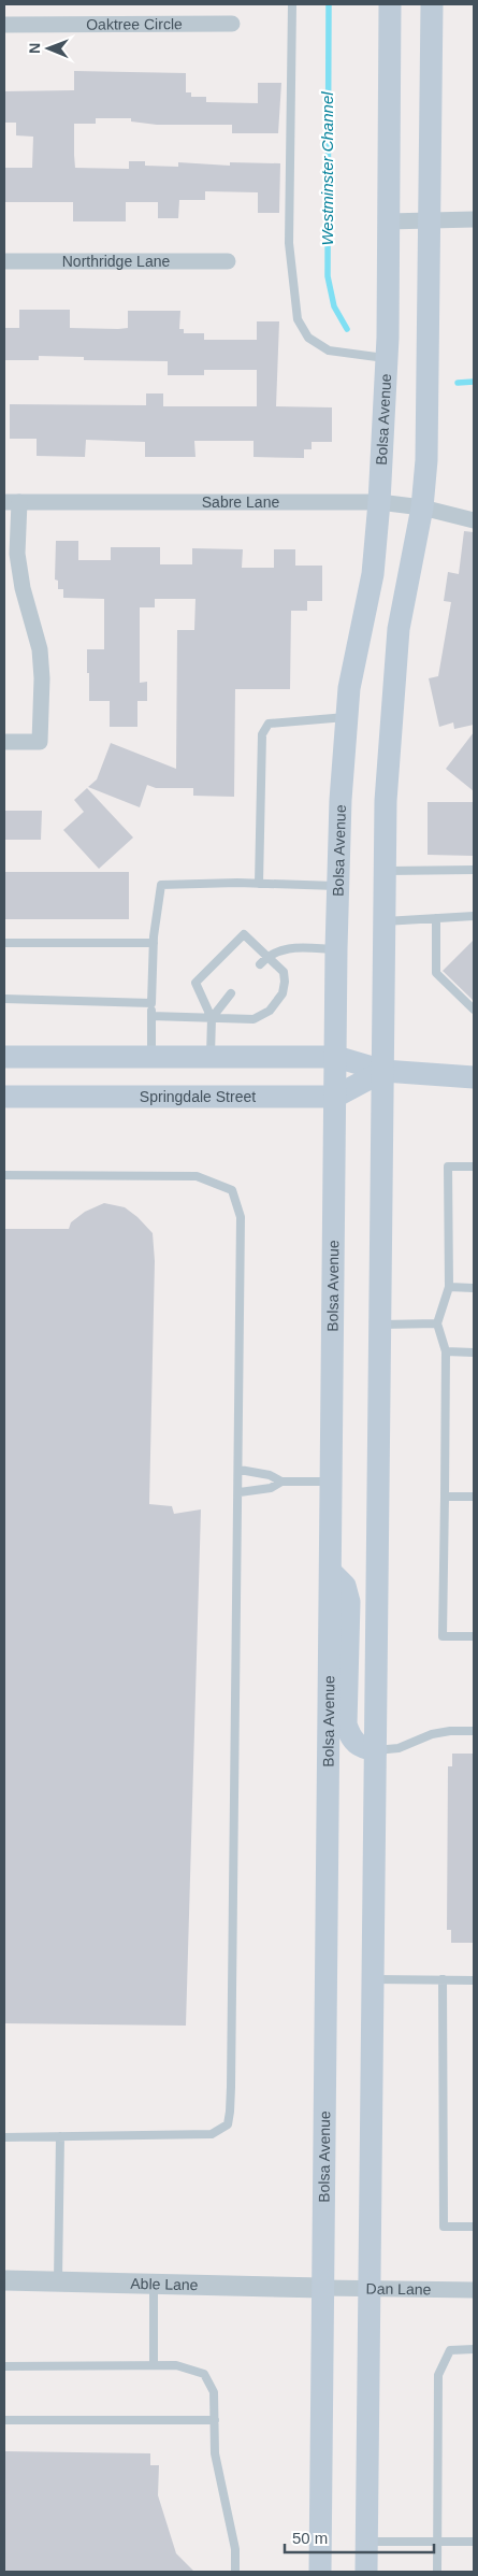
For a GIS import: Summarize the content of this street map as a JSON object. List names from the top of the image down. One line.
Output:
{"streets":{"main road":["Bolsa Avenue","Springdale Street"],"street":["Oaktree Circle","Northridge Lane","Sabre Lane","Able Lane","Dan Lane"]},"crossings":[["Bolsa Avenue","Sabre Lane"],["Bolsa Avenue","Springdale Street"],["Bolsa Avenue","Able Lane"],["Bolsa Avenue","Dan Lane"],["Able Lane","Dan Lane"]],"water":["Westminster Channel"],"scale_bar":"50 m","north":"left"}
